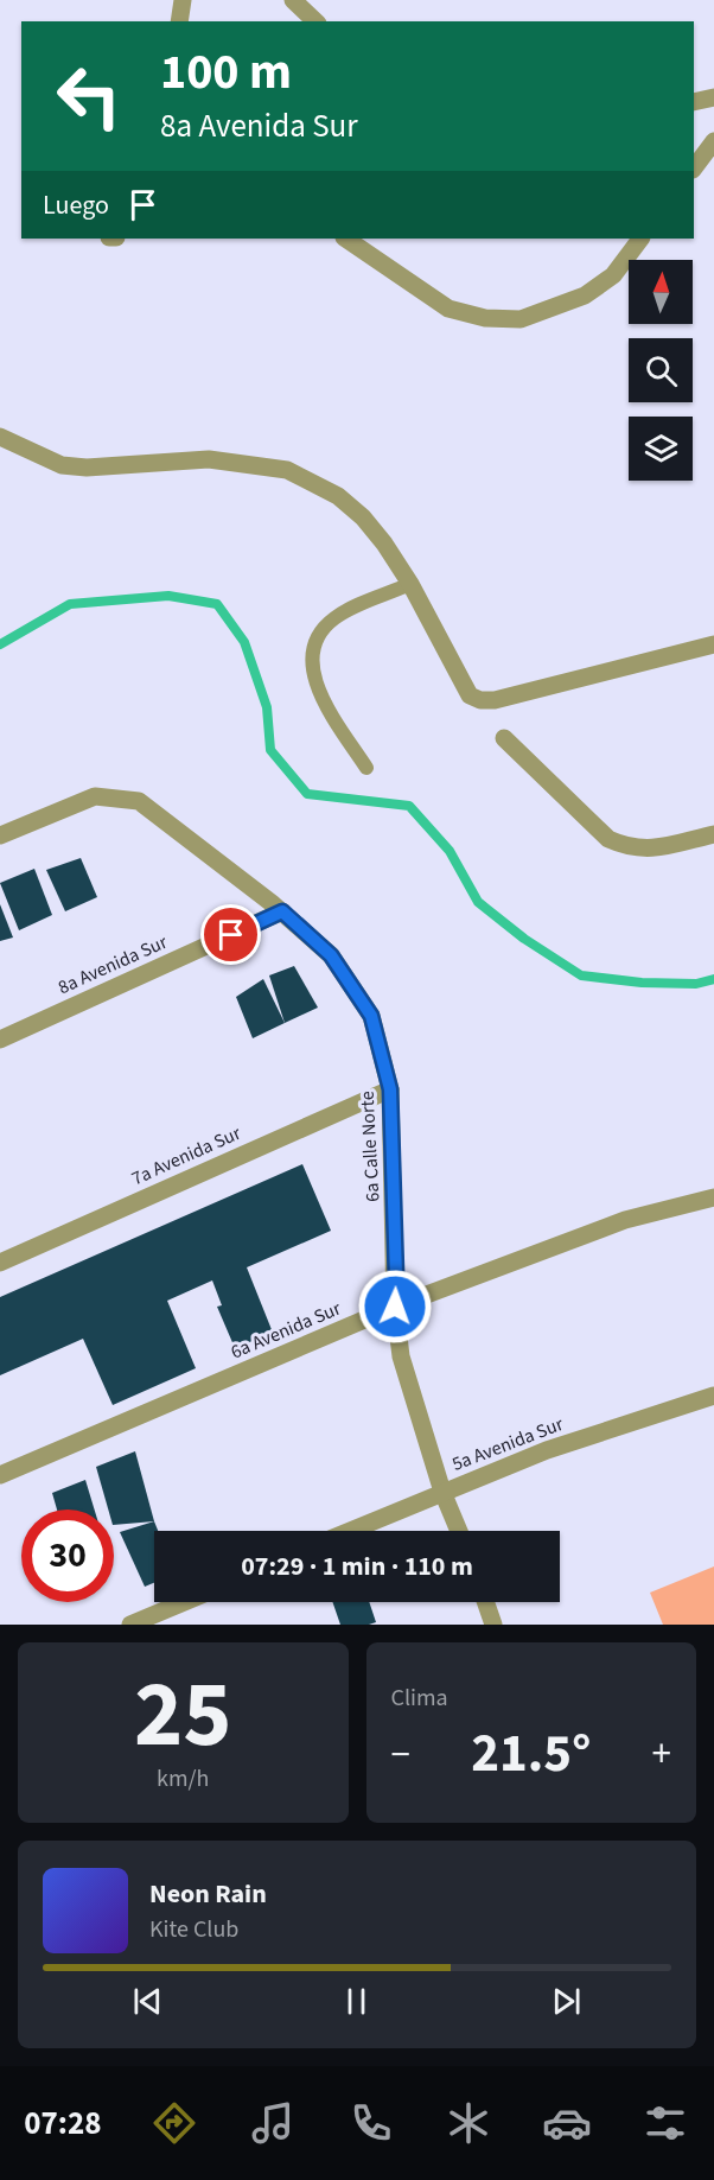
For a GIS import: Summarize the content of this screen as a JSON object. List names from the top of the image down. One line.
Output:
{"streets":{"street":["8a Avenida Sur","6a Calle Norte","7a Avenida Sur","6a Avenida Sur","5a Avenida Sur"]},"crossings":[["8a Avenida Sur","6a Calle Norte"],["6a Calle Norte","7a Avenida Sur"],["6a Calle Norte","6a Avenida Sur"],["6a Calle Norte","5a Avenida Sur"]],"north":"top","page":{"turn":["100 m","8a Avenida Sur"],"then":"Luego","limit":"30","trip":"07:29 · 1 min · 110 m","tile":[["25","km/h"],"Clima"],"heat":["−","21.5°","+"],"song":["Neon Rain","Kite Club"],"tabs":"07:28"}}
